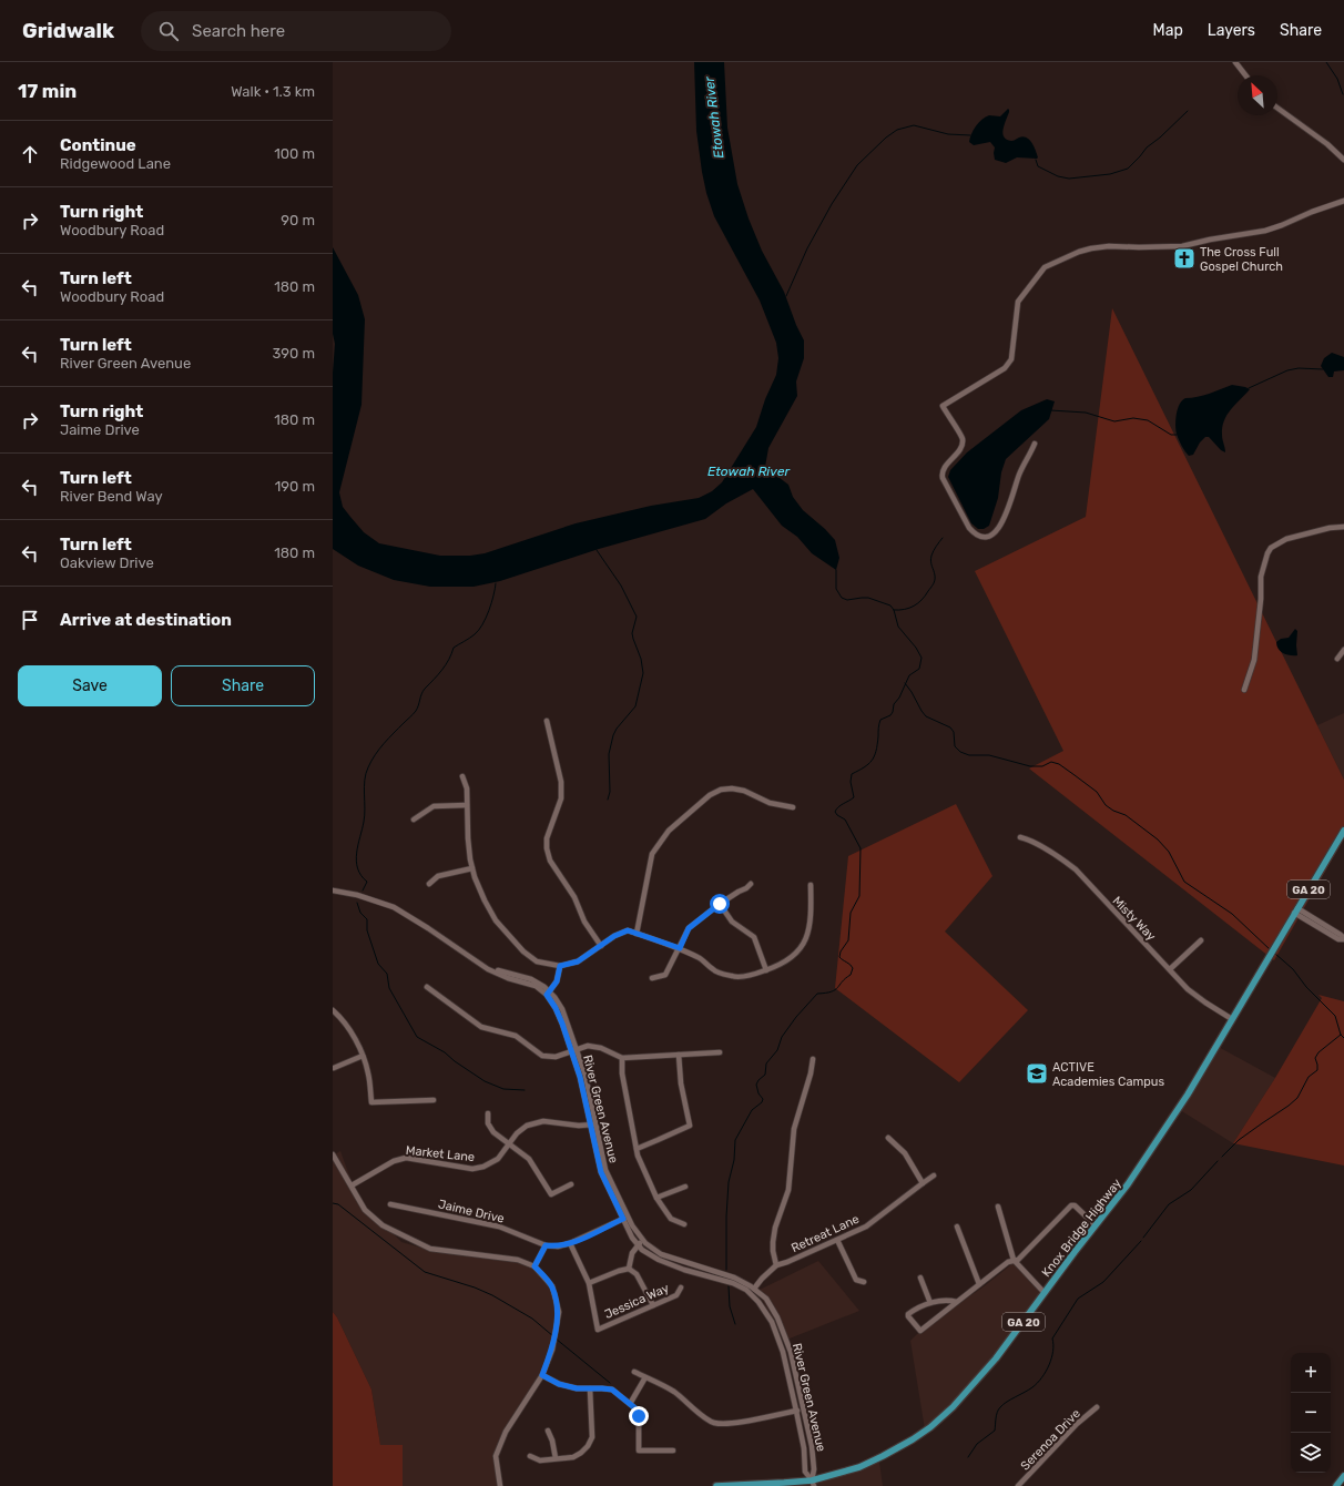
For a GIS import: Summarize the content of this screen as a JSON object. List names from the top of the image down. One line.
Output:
{"streets":{"main road":["GA 20","Knox Bridge Highway"],"street":["Misty Way","River Green Avenue","Market Lane","Jaime Drive","Retreat Lane","Jessica Way","Serenoa Drive"]},"crossings":[["Misty Way","Knox Bridge Highway"],["River Green Avenue","Market Lane"],["River Green Avenue","Jaime Drive"],["River Green Avenue","Knox Bridge Highway"]],"water":["Etowah River"],"places":{"church":["The Cross Full Gospel Church"],"school or university":["ACTIVE Academies Campus"]},"north":"top left","page":{"header":"Gridwalk","search":"Search here","nav":["Map","Layers","Share"],"heading":["17 min","Walk · 1.3 km"],"list":[["Continue","Ridgewood Lane","100 m"],["Turn right","Woodbury Road","90 m"],["Turn left","Woodbury Road","180 m"],["Turn left","River Green Avenue","390 m"],["Turn right","Jaime Drive","180 m"],["Turn left","River Bend Way","190 m"],["Turn left","Oakview Drive","180 m"],"Arrive at destination"],"buttons":["Save","Share"],"map_buttons":["+","−"]}}
